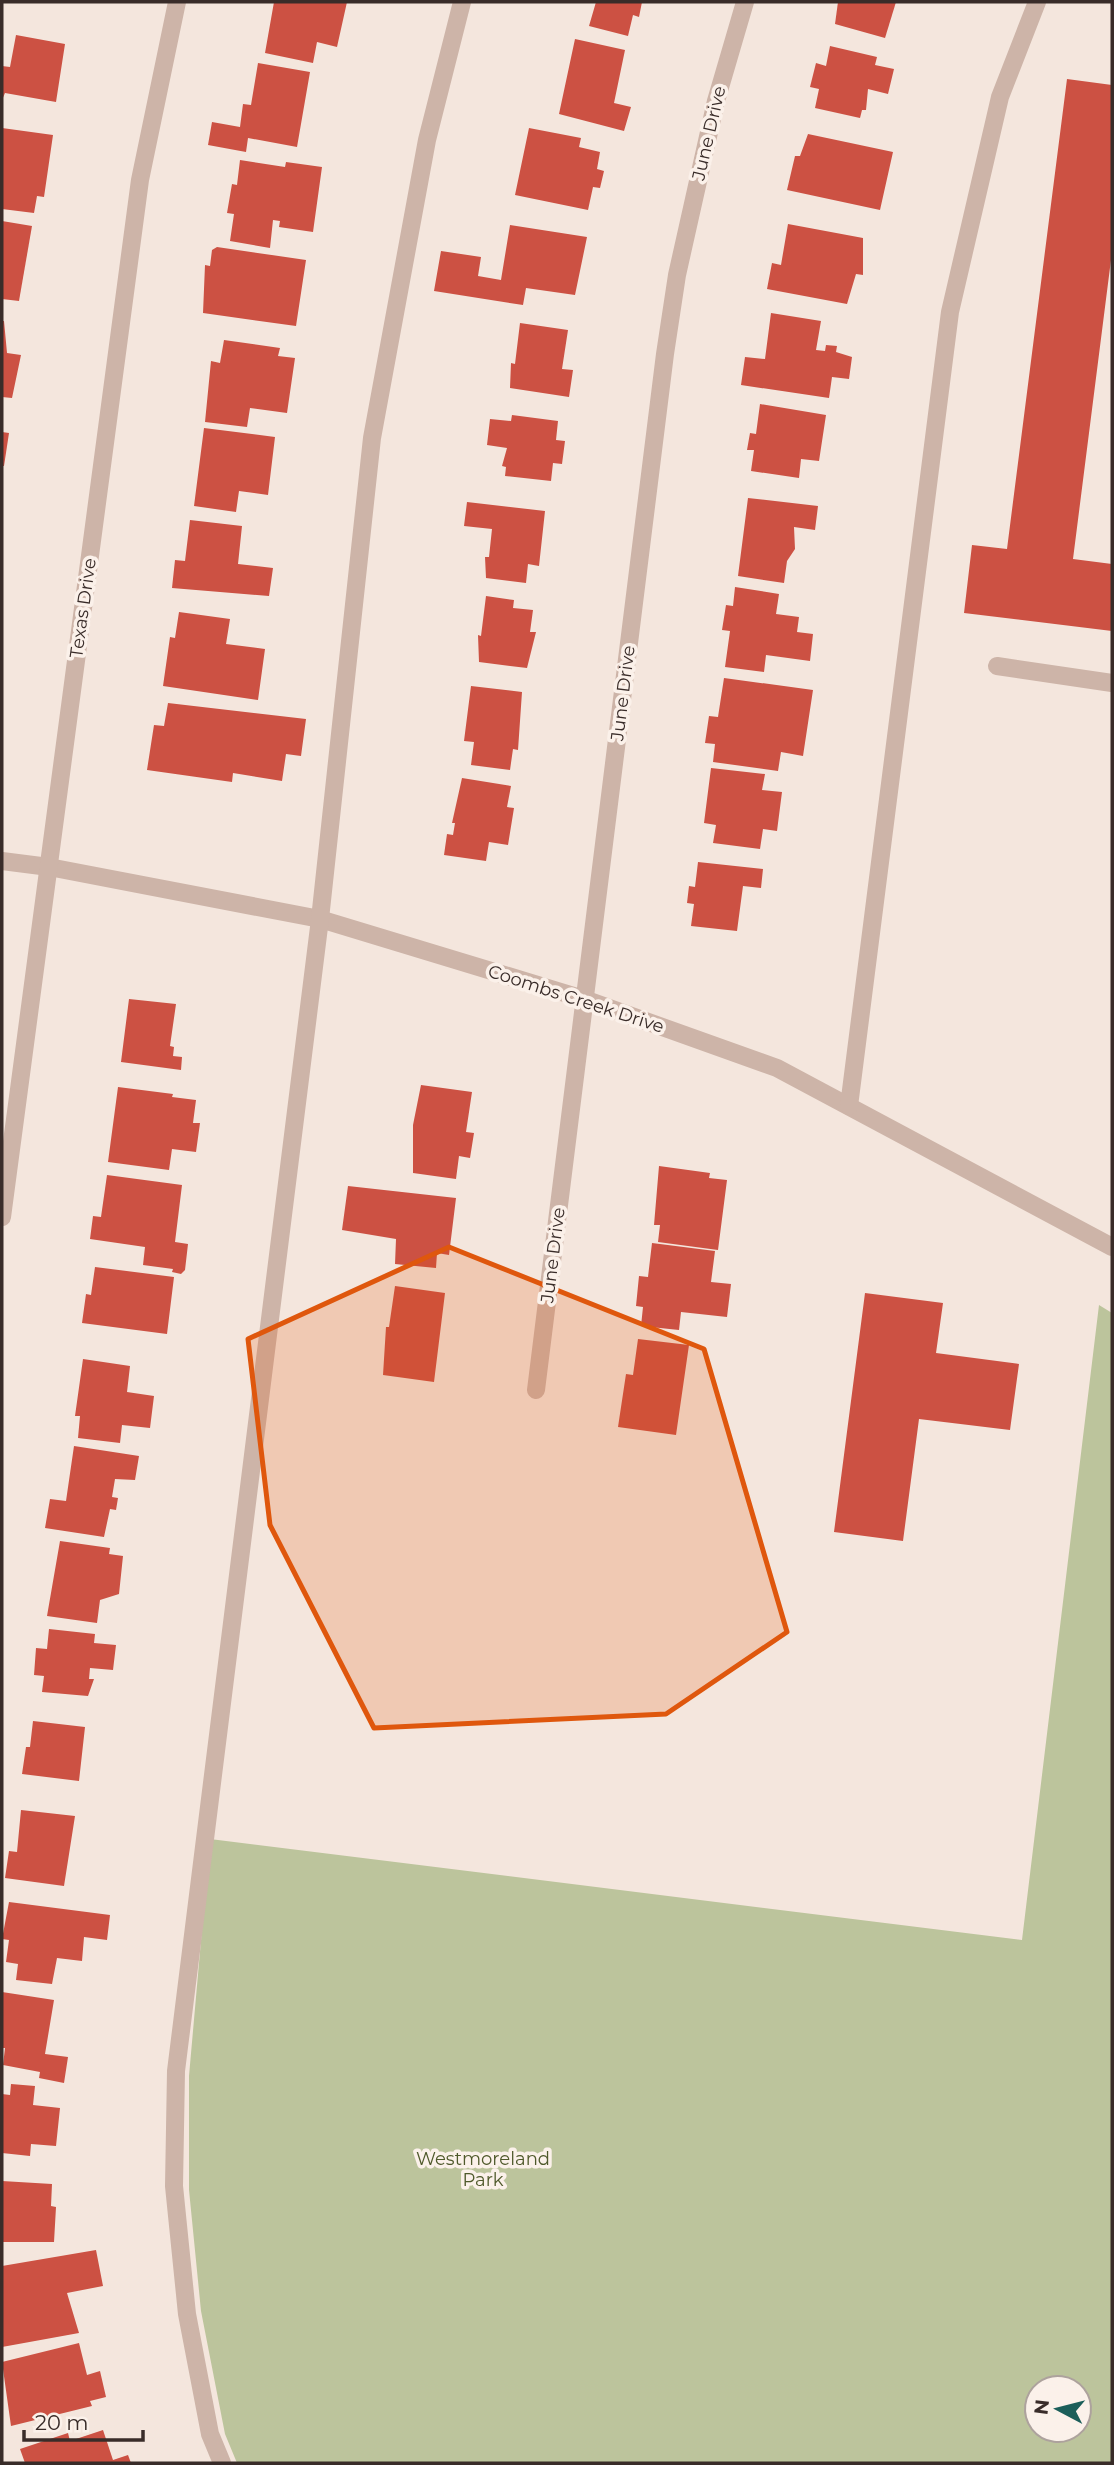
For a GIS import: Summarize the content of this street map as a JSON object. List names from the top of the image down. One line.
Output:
{"streets":{"street":["June Drive","Texas Drive","Coombs Creek Drive"]},"crossings":[["June Drive","Coombs Creek Drive"],["Texas Drive","Coombs Creek Drive"]],"parks":["Westmoreland Park"],"scale_bar":"20 m","north":"left"}
